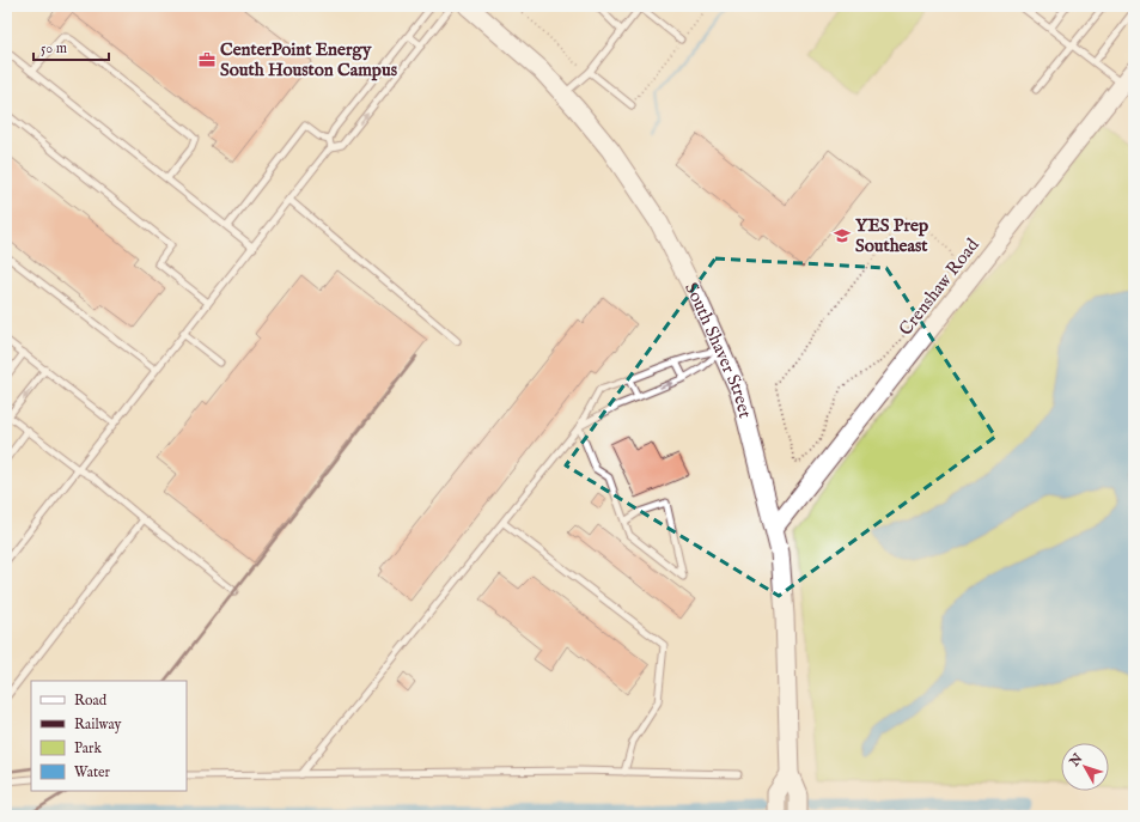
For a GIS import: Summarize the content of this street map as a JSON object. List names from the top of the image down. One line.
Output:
{"streets":{"main road":["Crenshaw Road","South Shaver Street"]},"crossings":[["Crenshaw Road","South Shaver Street"]],"places":{"office":["CenterPoint Energy South Houston Campus"],"school or university":["YES Prep Southeast"]},"legend":["Road","Railway","Park","Water"],"scale_bar":"50 m","north":"top left"}
